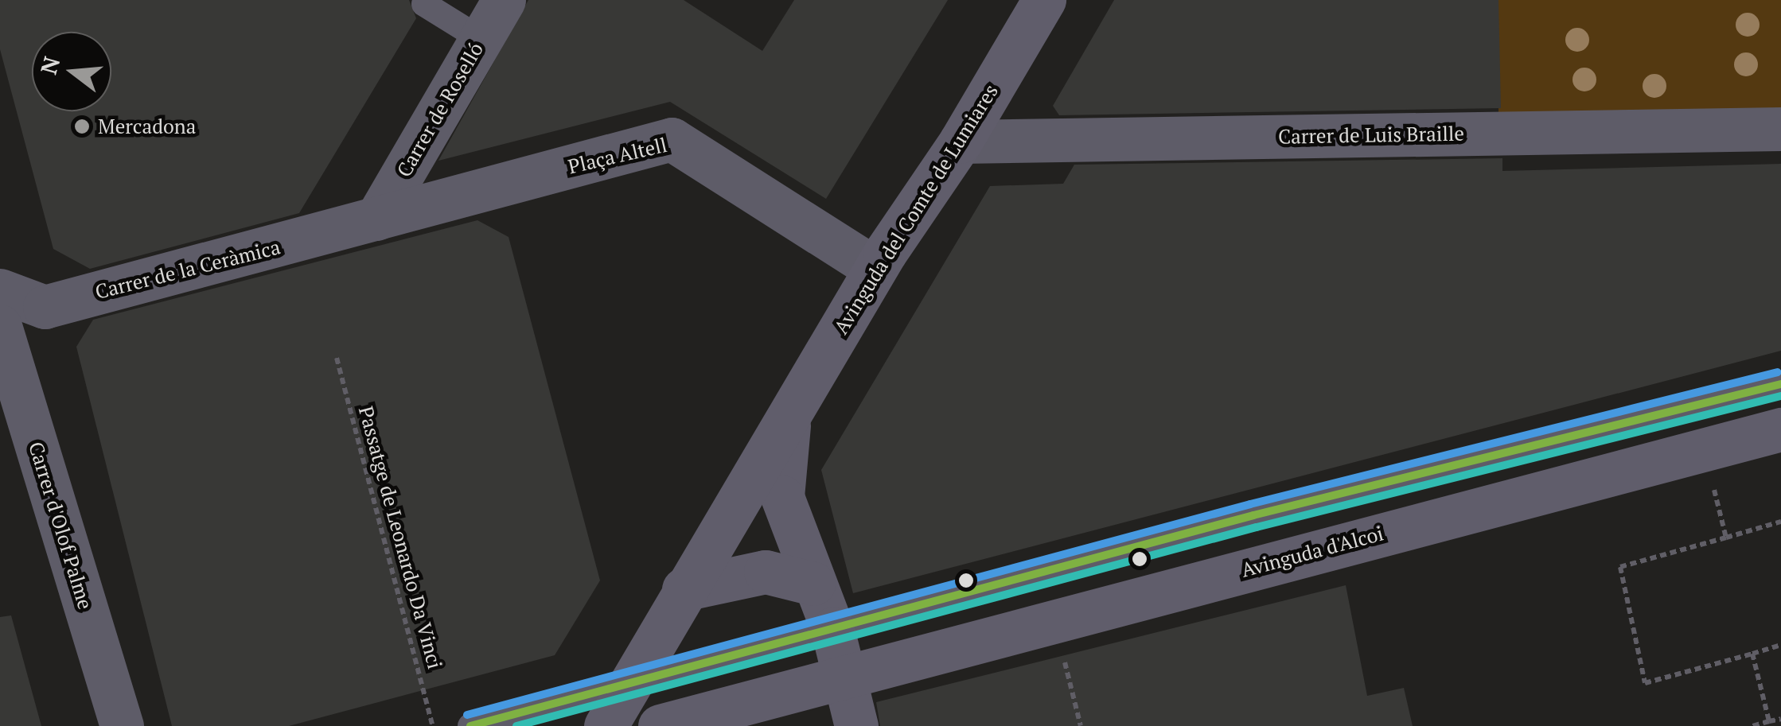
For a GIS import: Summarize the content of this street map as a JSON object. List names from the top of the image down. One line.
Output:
{"streets":{"street":["Carrer de Roselló","Carrer de Luis Braille","Plaça Altell","Avinguda del Comte de Lumiares","Carrer de la Ceràmica","Carrer d'Olof Palme","Avinguda d'Alcoi"],"path":["Passatge de Leonardo Da Vinci"]},"crossings":[["Carrer de Roselló","Plaça Altell"],["Carrer de Roselló","Carrer de la Ceràmica"],["Carrer de Luis Braille","Avinguda del Comte de Lumiares"],["Plaça Altell","Avinguda del Comte de Lumiares"],["Plaça Altell","Carrer de la Ceràmica"],["Avinguda del Comte de Lumiares","Avinguda d'Alcoi"]],"places":["Mercadona"],"north":"left"}
